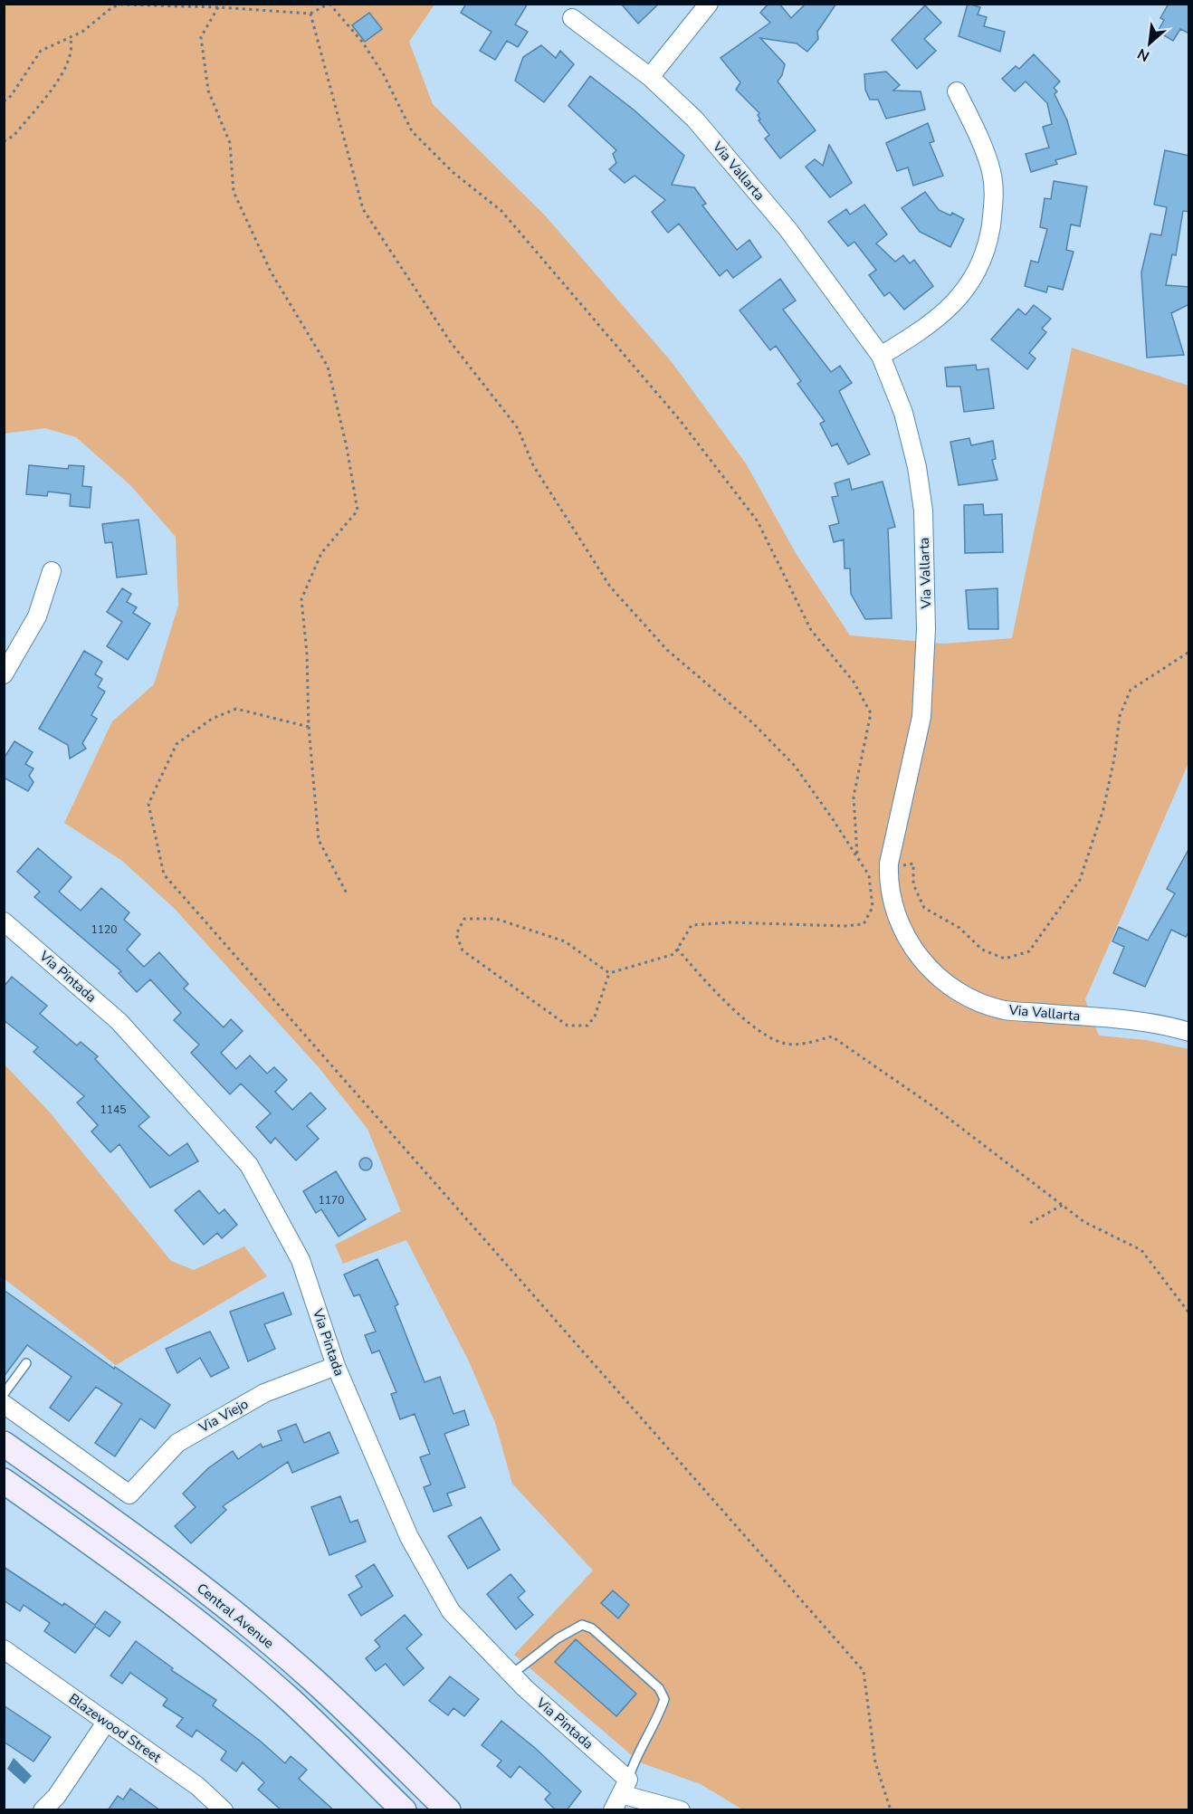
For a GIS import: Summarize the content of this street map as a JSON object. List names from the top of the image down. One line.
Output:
{"streets":{"main road":["Central Avenue"],"street":["Via Vallarta","Via Pintada","Via Viejo","Blazewood Street"]},"crossings":[["Via Pintada","Via Viejo"]],"house_numbers":["1120","1145","1170"],"north":"bottom left"}
